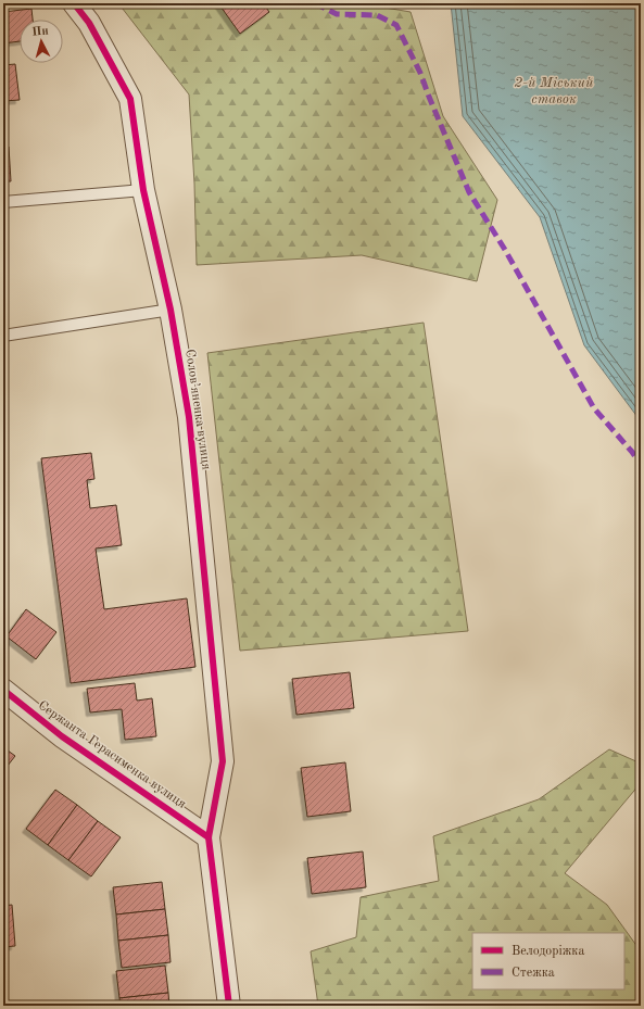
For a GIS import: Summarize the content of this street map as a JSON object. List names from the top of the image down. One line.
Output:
{"streets":{"street":["Солов’яненка вулиця","Сержанта Герасименка вулиця"]},"crossings":[["Солов’яненка вулиця","Сержанта Герасименка вулиця"]],"water":["2-й Міський ставок"],"legend":["Велодоріжка","Стежка"],"north":"top"}
